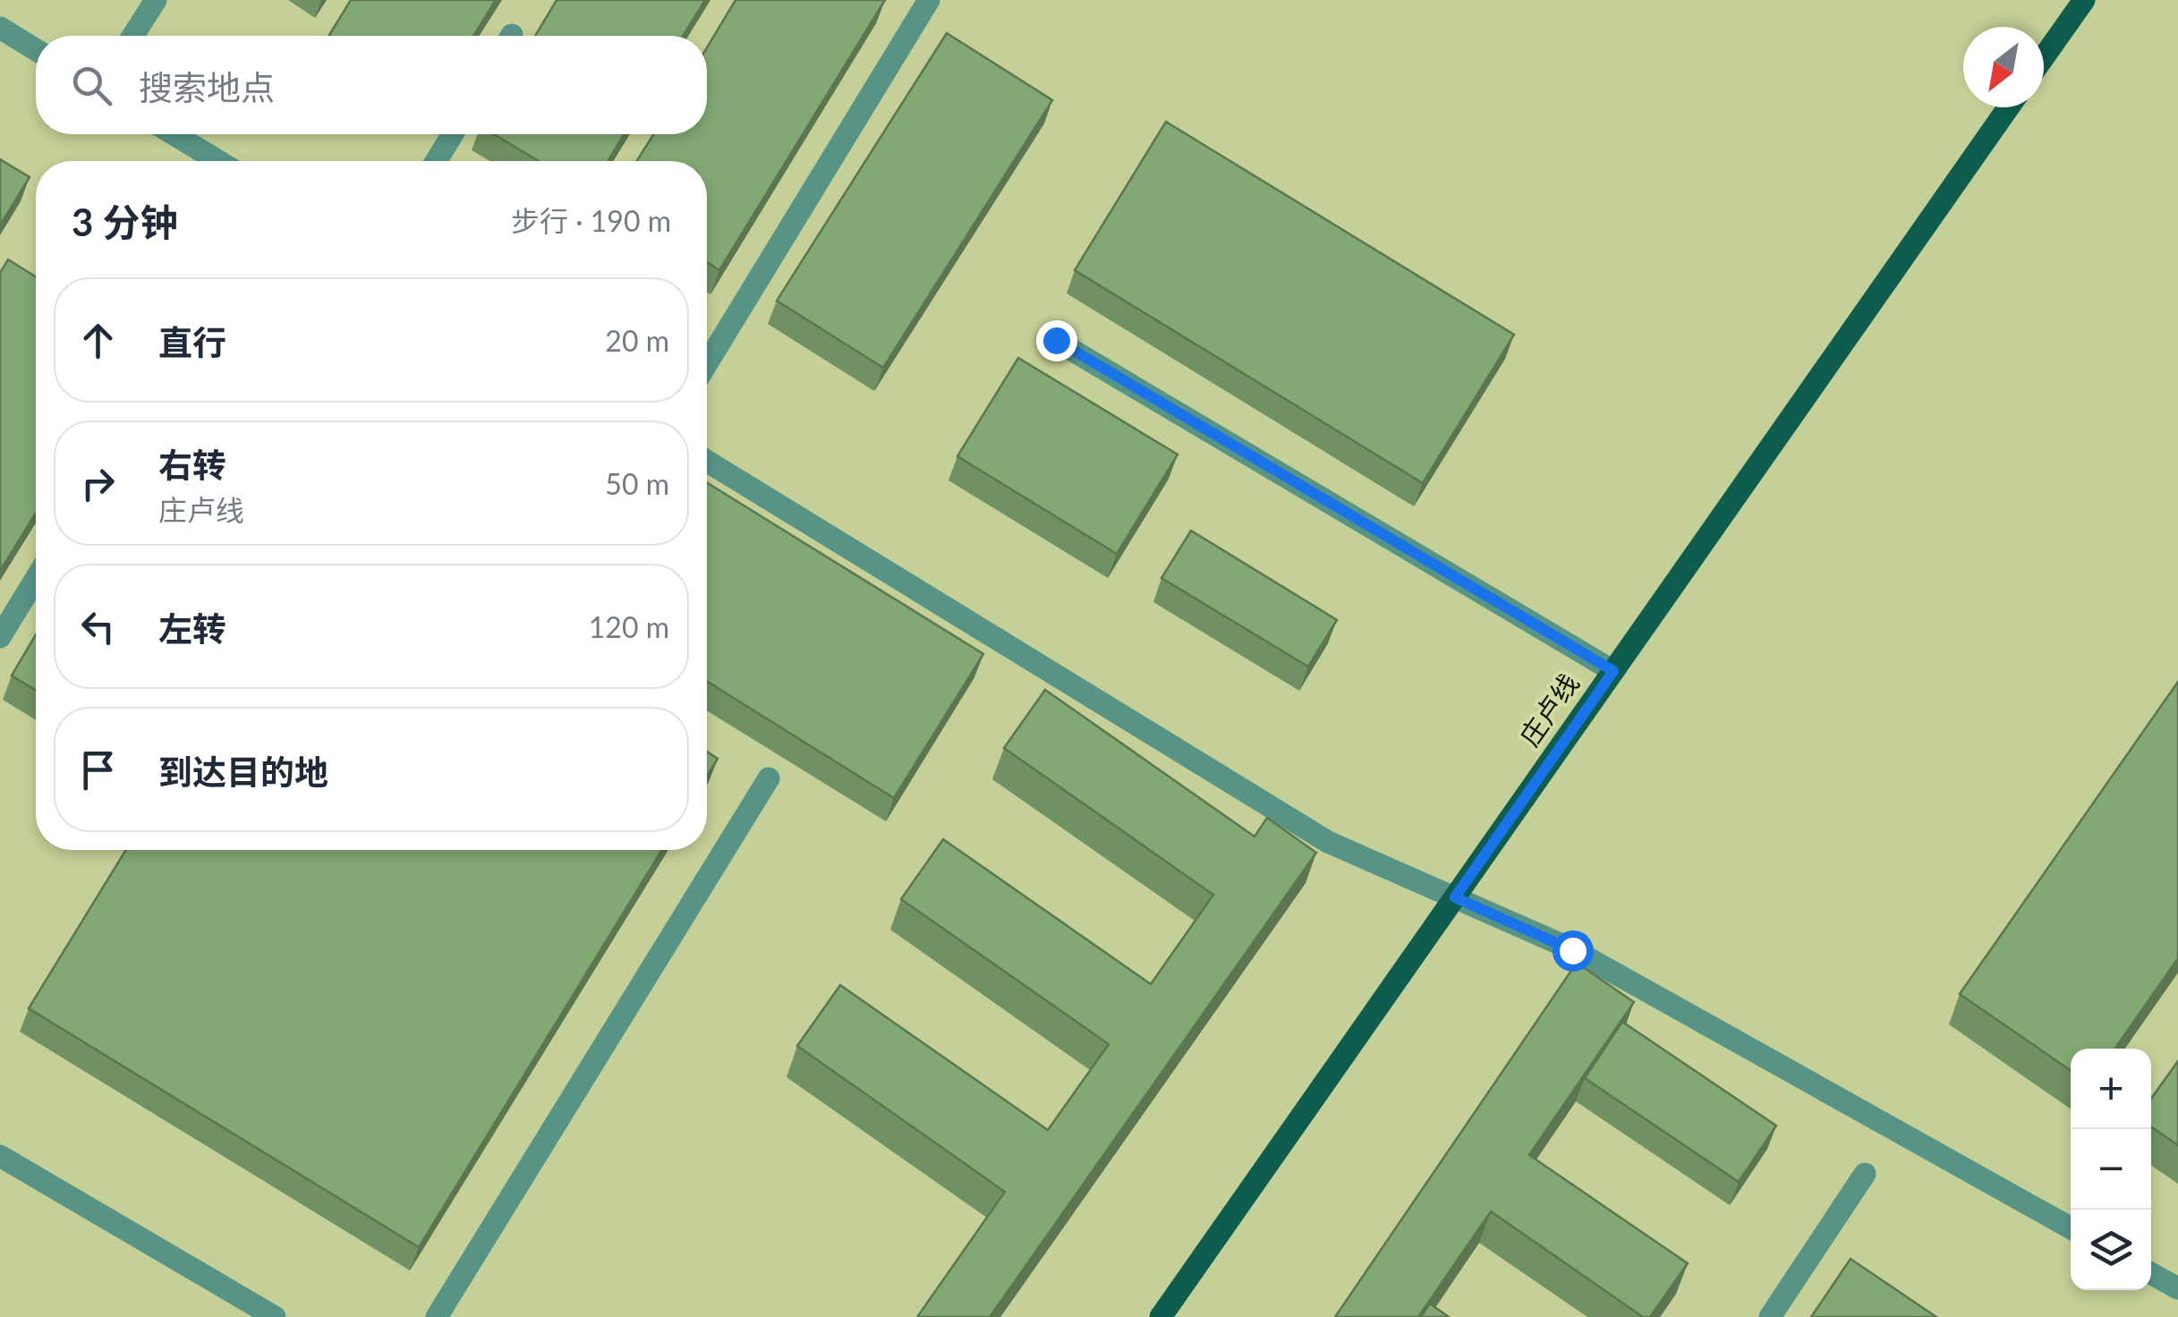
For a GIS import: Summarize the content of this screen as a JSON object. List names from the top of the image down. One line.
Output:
{"streets":{"main road":["庄卢线"]},"north":"bottom left","page":{"search":"搜索地点","heading":["3 分钟","步行 · 190 m"],"list":[["直行","20 m"],["右转","庄卢线","50 m"],["左转","120 m"],"到达目的地"],"map_buttons":["+","−"]}}
